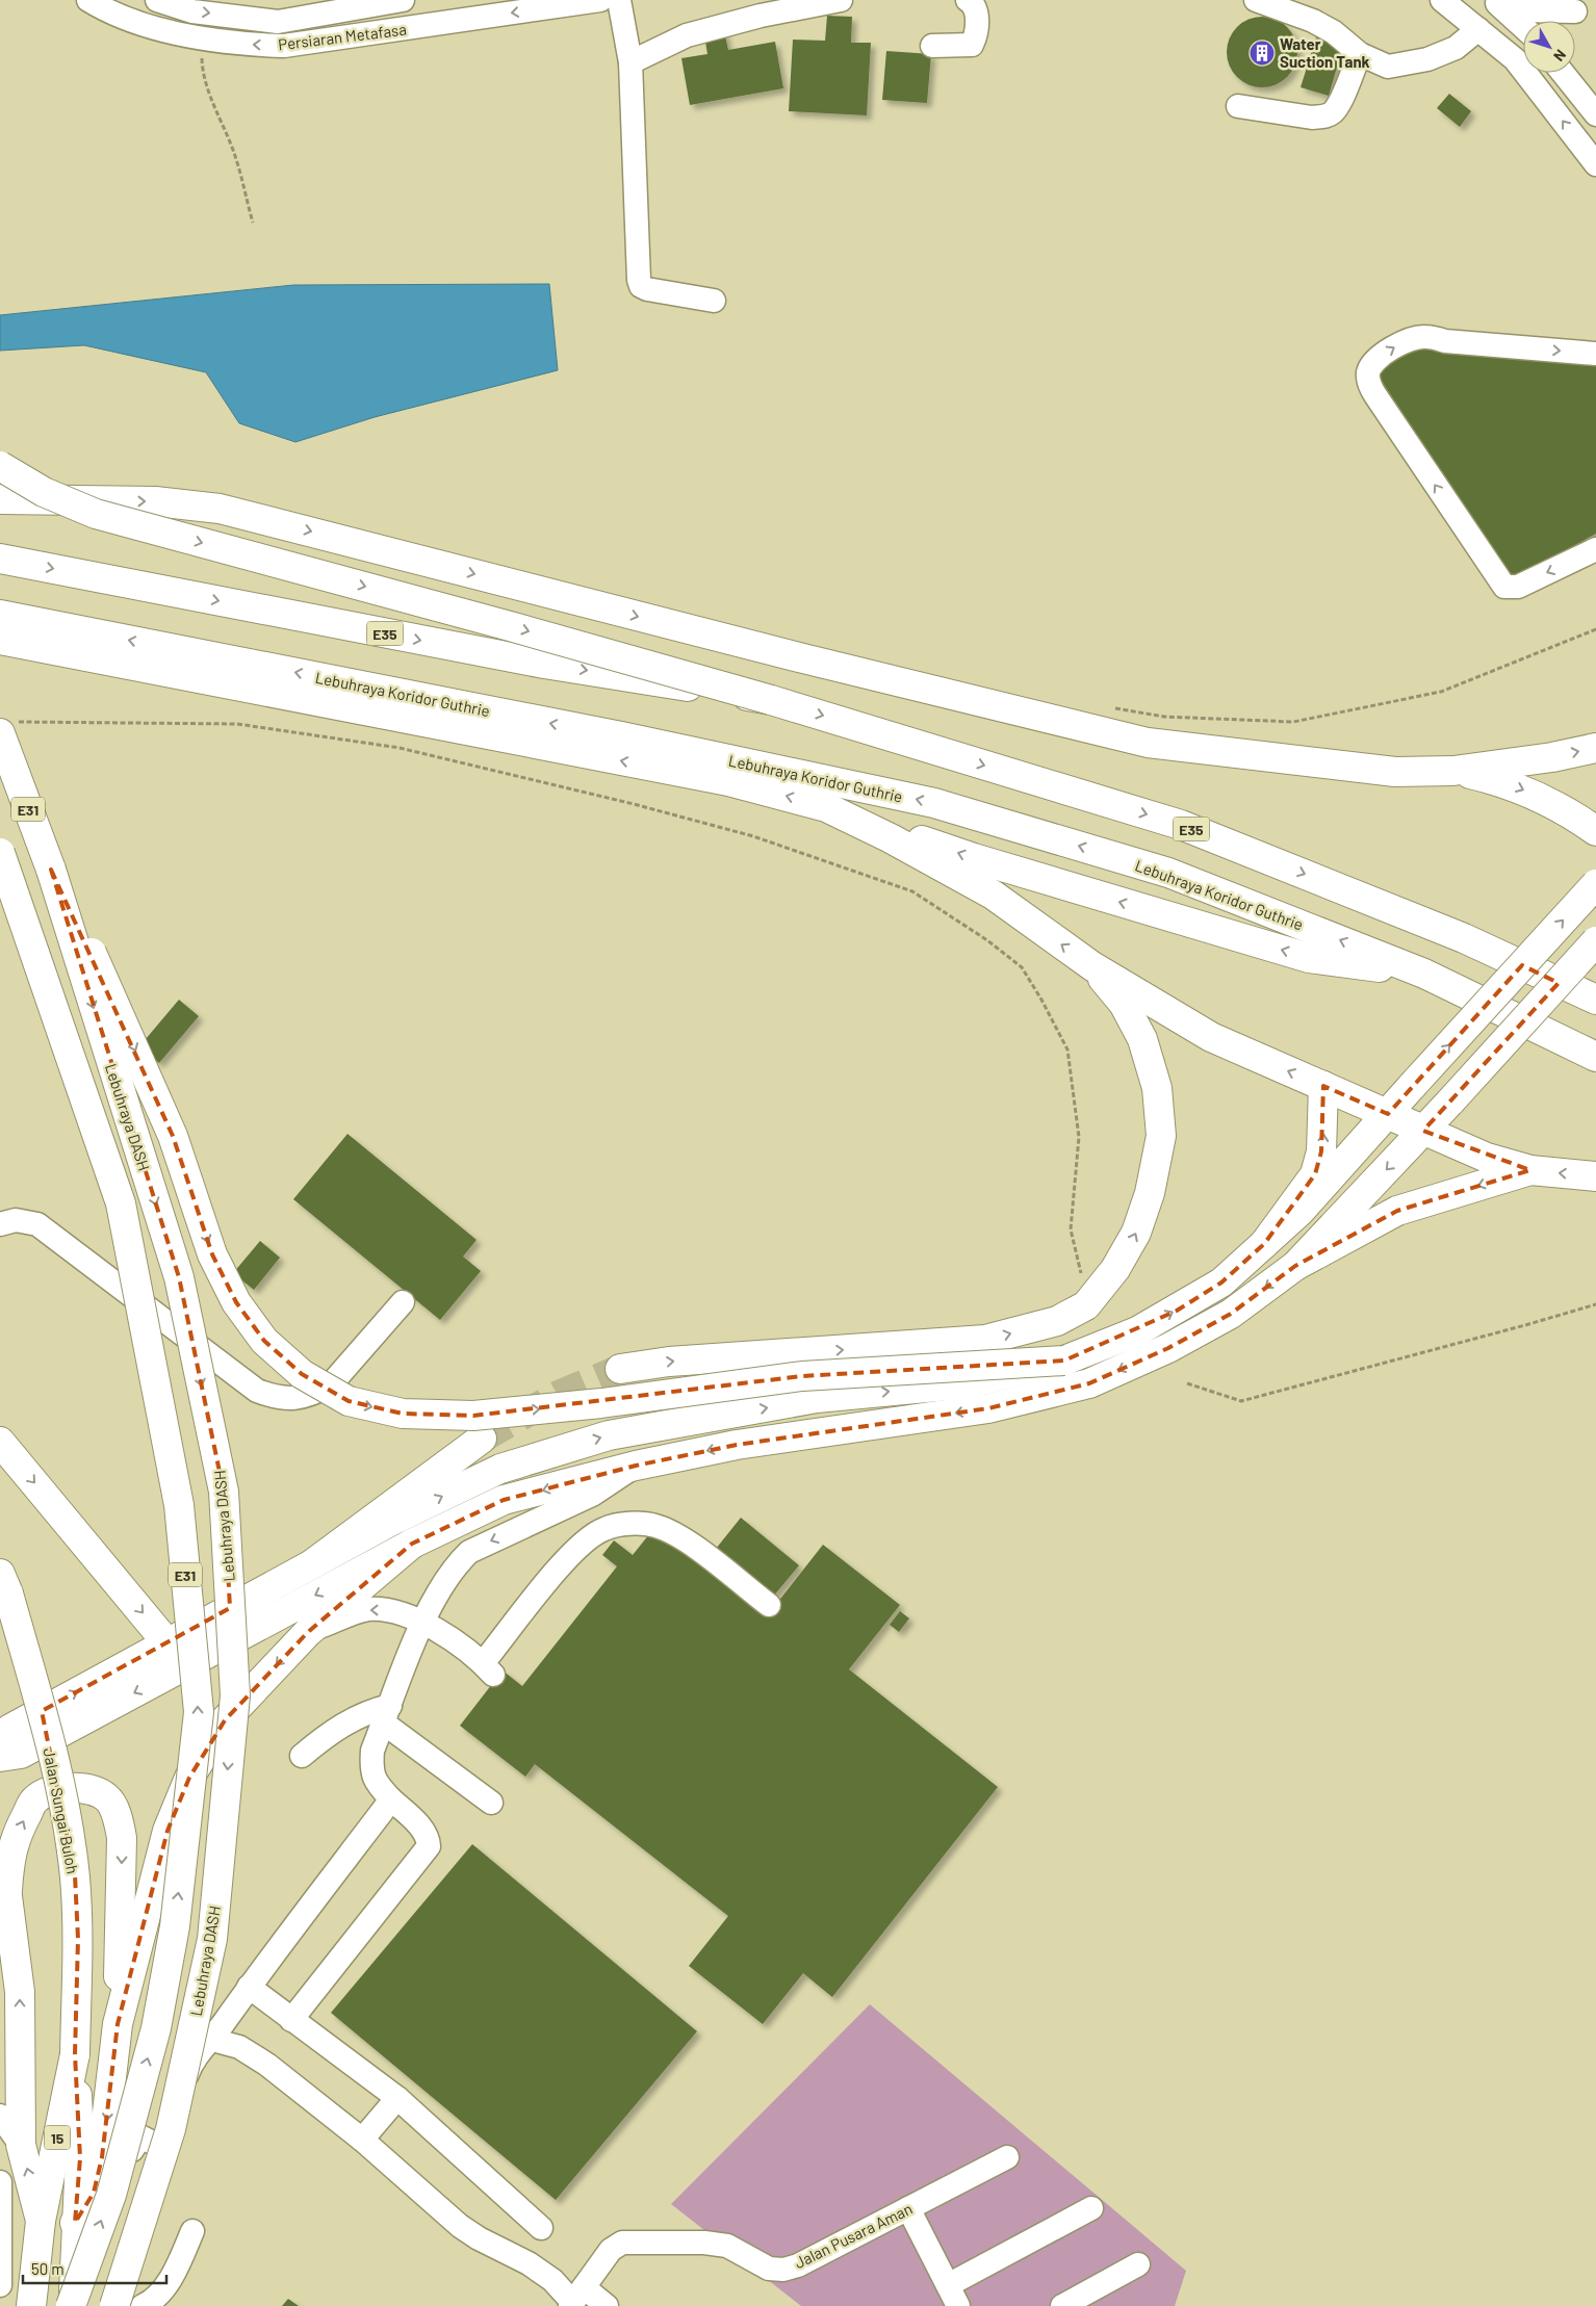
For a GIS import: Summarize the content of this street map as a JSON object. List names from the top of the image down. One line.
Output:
{"streets":{"main road":["E35","Lebuhraya Koridor Guthrie","E31","Lebuhraya DASH","Jalan Sungai Buloh","15"],"street":["Persiaran Metafasa","Jalan Pusara Aman"]},"crossings":[["E31","Jalan Sungai Buloh"]],"places":{"building":["Water Suction Tank"]},"scale_bar":"50 m","north":"bottom right"}
